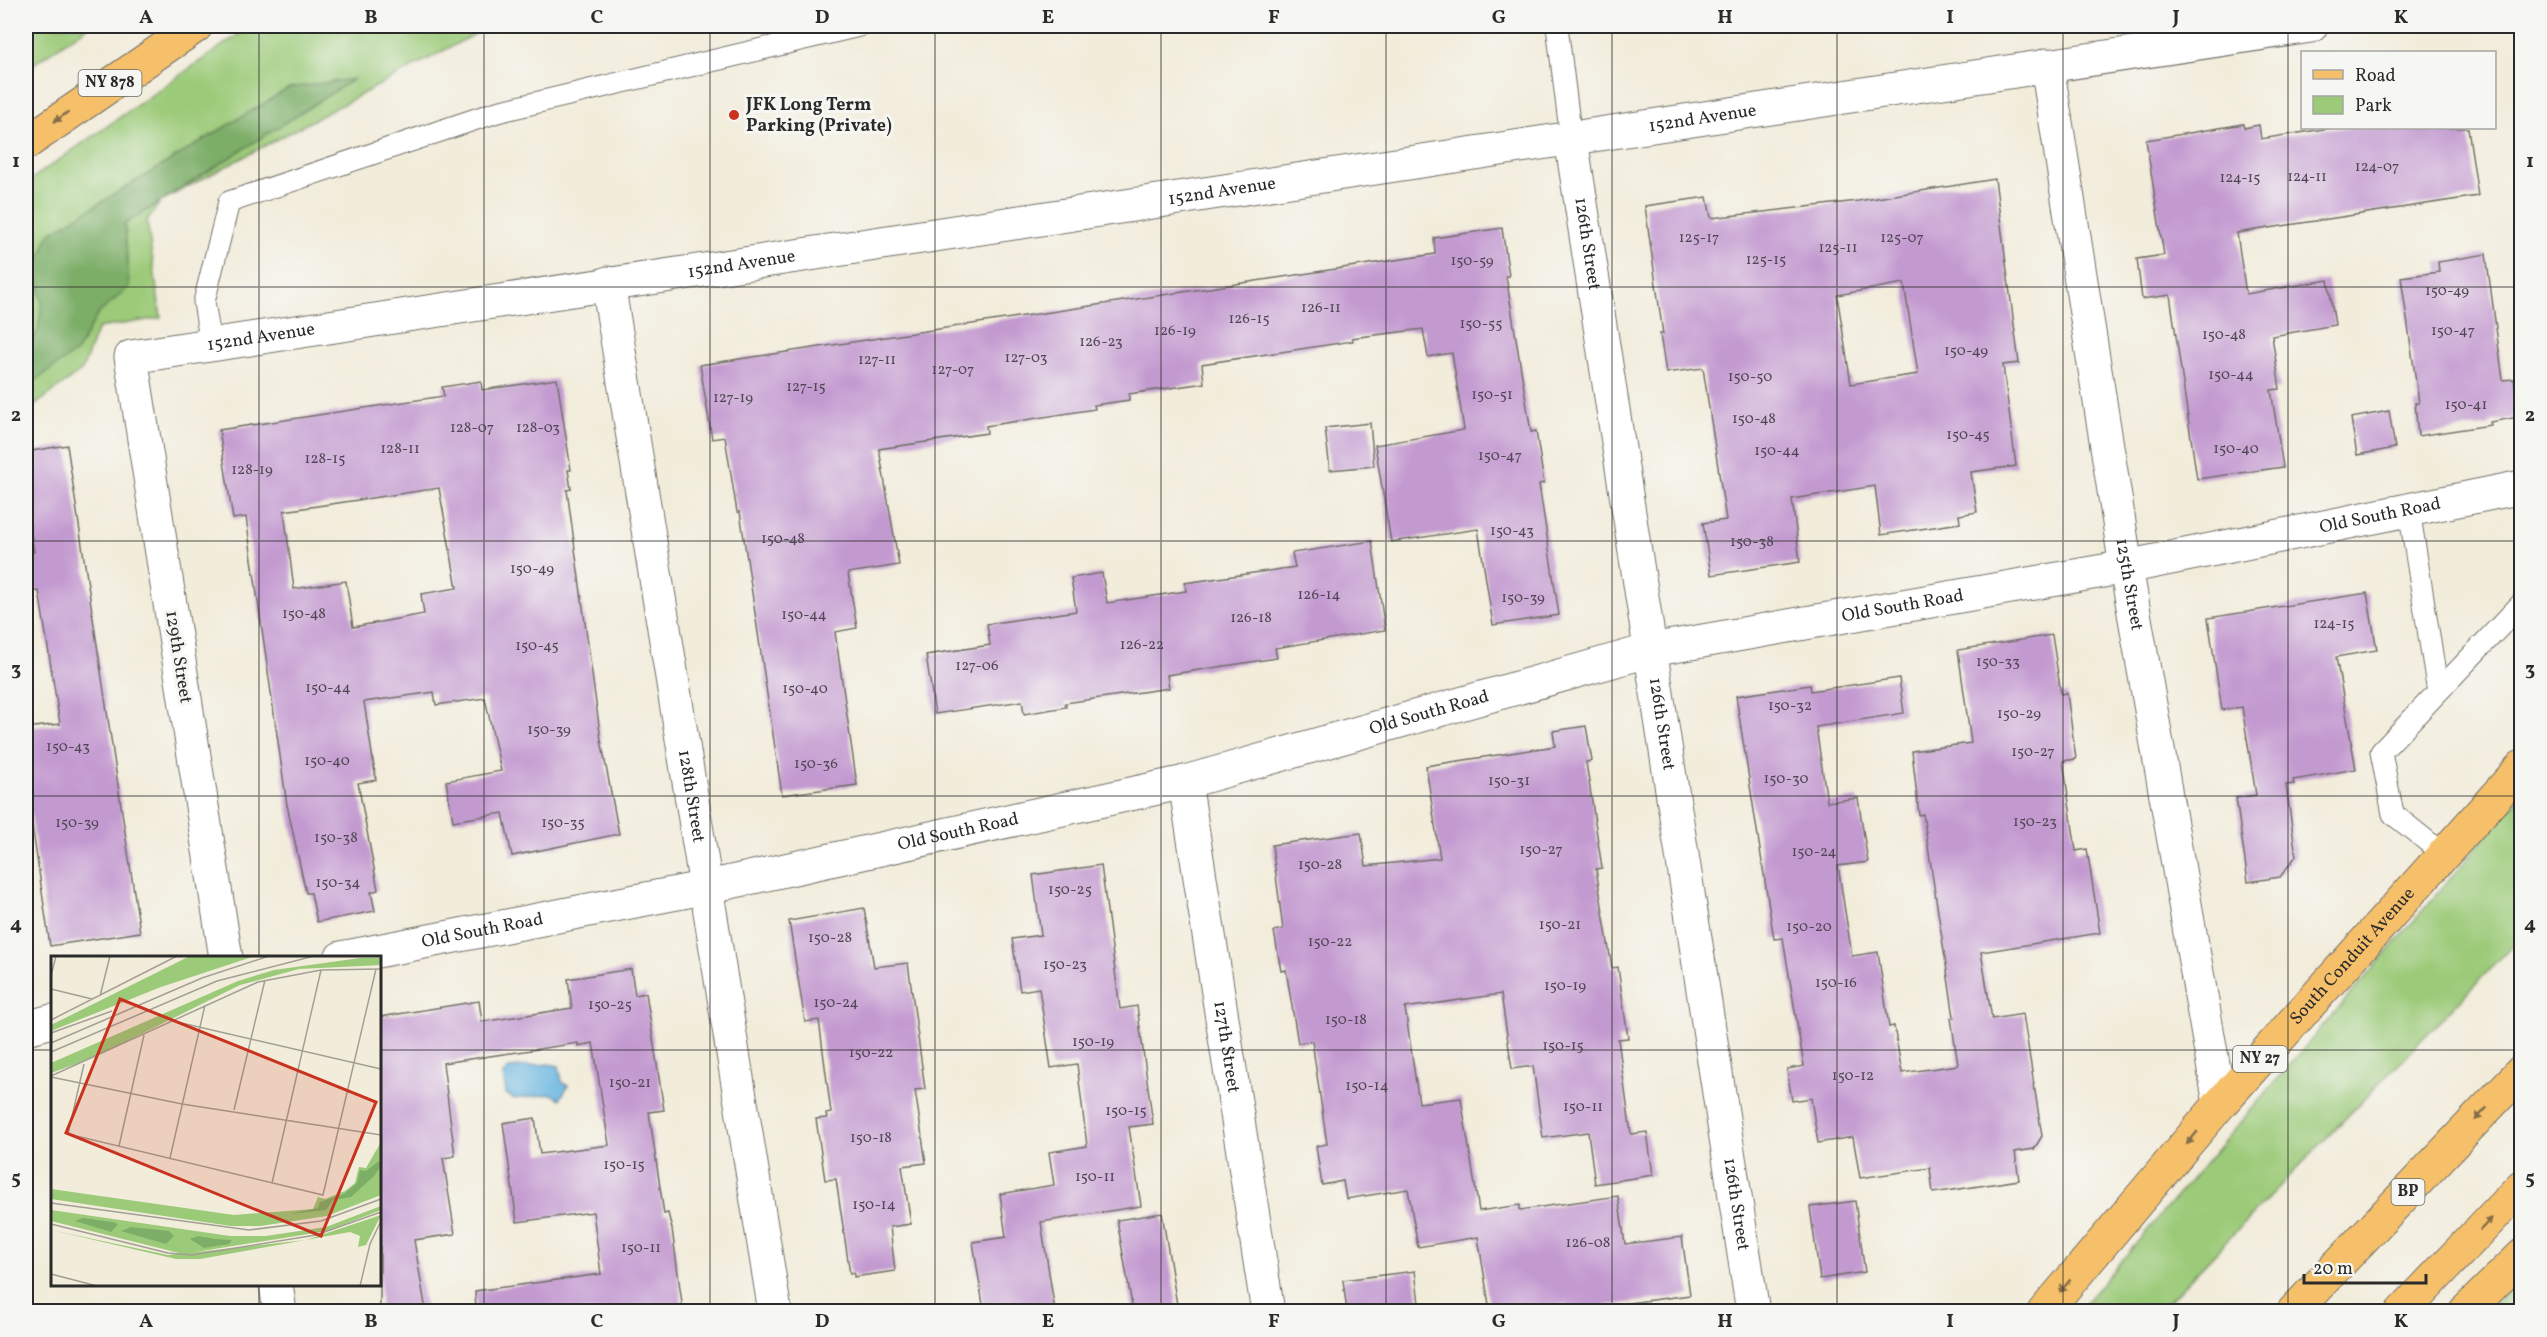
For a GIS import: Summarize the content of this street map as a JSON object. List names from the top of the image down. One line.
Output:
{"streets":{"main road":["NY 878","South Conduit Avenue","NY 27","BP"],"street":["152nd Avenue","126th Street","Old South Road","125th Street","129th Street","128th Street","127th Street"]},"crossings":[["152nd Avenue","126th Street"],["152nd Avenue","125th Street"],["152nd Avenue","129th Street"],["152nd Avenue","128th Street"],["126th Street","Old South Road"],["Old South Road","125th Street"],["Old South Road","128th Street"],["Old South Road","127th Street"],["125th Street","South Conduit Avenue"]],"places":["JFK Long Term Parking (Private)"],"house_numbers":["124-07","124-11","124-15","125-17","125-07","125-11","125-15","150-59","150-49","126-11","126-15","150-55","126-19","150-47","150-48","126-23","150-49","127-03","127-11","127-07","150-44","150-50","127-15","150-51","127-19","150-41","150-48","128-07","128-03","150-45","128-11","150-40","150-44","150-47","128-15","128-19","150-43","150-48","150-38","150-49","126-14","150-39","150-48","150-44","126-18","124-15","126-22","150-45","150-33","127-06","150-44","150-40","150-32","150-29","150-39","150-43","150-27","150-40","150-36","150-30","150-31","150-23","150-39","150-35","150-38","150-27","150-24","150-28","150-34","150-25","150-21","150-20","150-28","150-22","150-23","150-16","150-19","150-24","150-25","150-18","150-19","150-15","150-22","150-12","150-21","150-14","150-11","150-15","150-18","150-15","150-11","150-14","126-08","150-11"],"legend":["Road","Park"],"scale_bar":"20 m","grid":{"columns":["A","B","C","D","E","F","G","H","I","J","K"],"rows":["1","2","3","4","5"]}}
